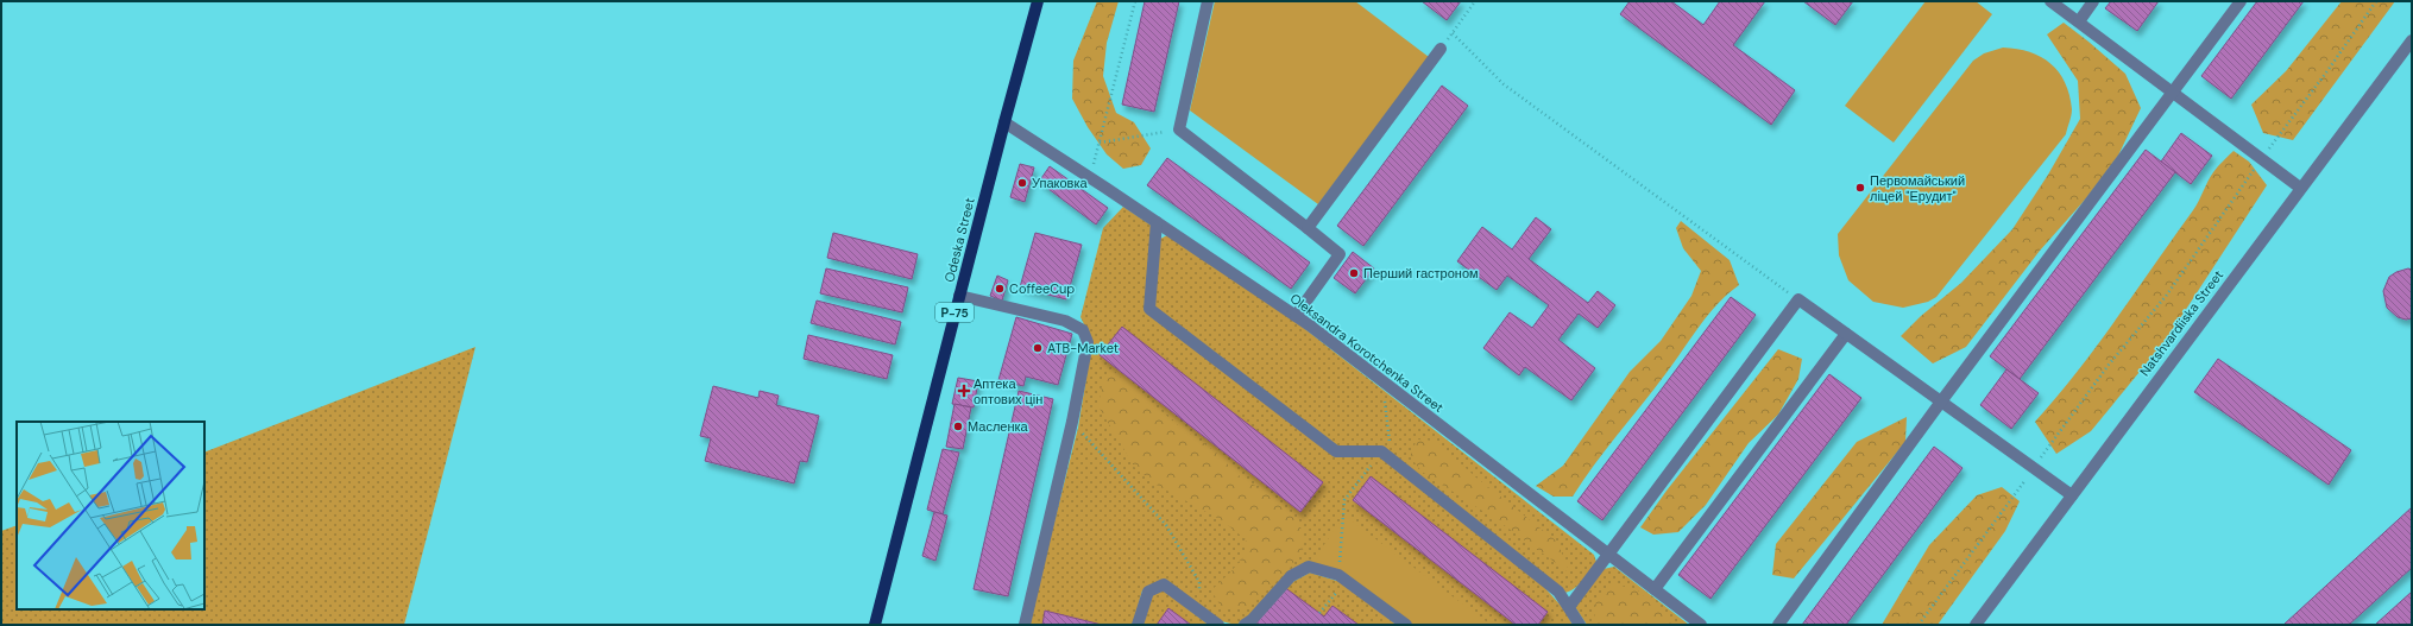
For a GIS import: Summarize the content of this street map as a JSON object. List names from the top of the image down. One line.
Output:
{"streets":{"main road":["Odeska Street","Р-75"],"street":["Natshvardiiska Street","Oleksandra Korotchenka Street"]},"crossings":[["Odeska Street","Oleksandra Korotchenka Street"]],"places":{"other":["Упаковка","Первомайський ліцей \"Ерудит\"","Перший гастроном","CoffeeCup","ATB-Market","Масленка"],"health":["Аптека оптових цін"]}}
